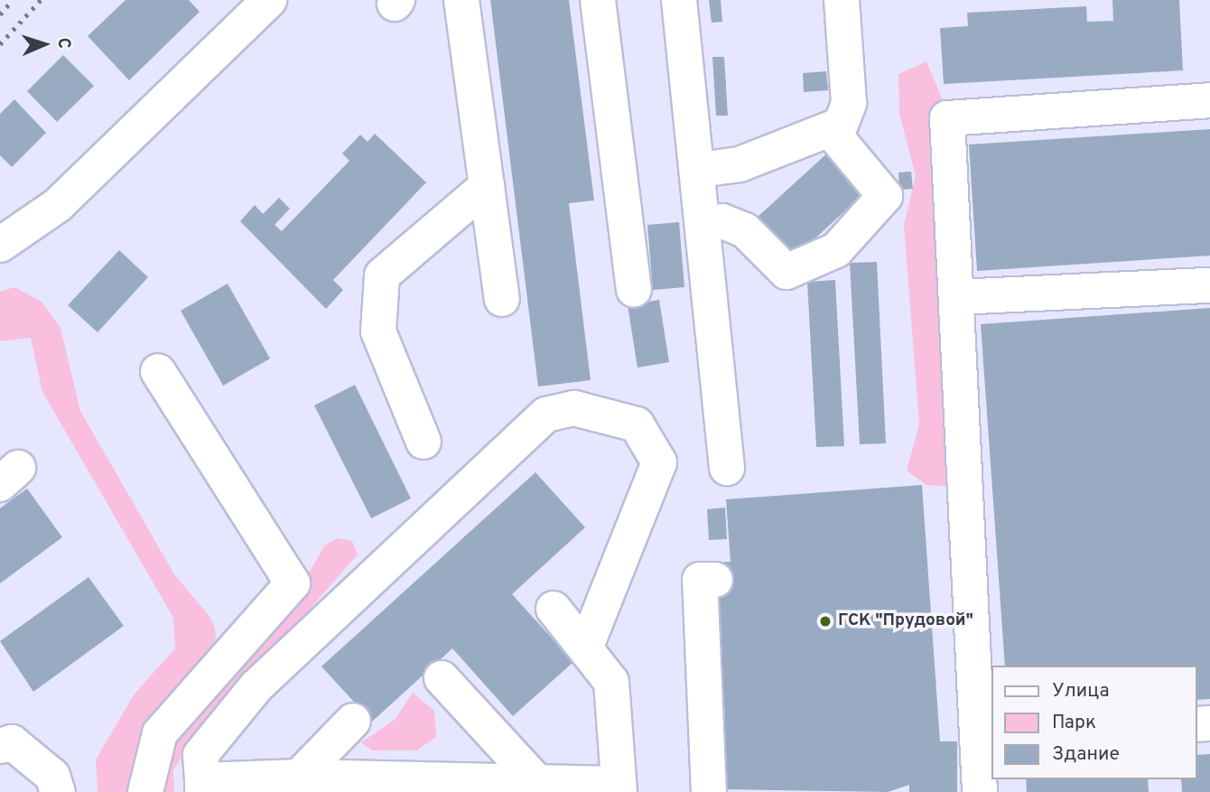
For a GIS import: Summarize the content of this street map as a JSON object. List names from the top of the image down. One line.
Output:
{"places":["ГСК \"Прудовой\""],"legend":["Улица","Парк","Здание"],"north":"right"}
